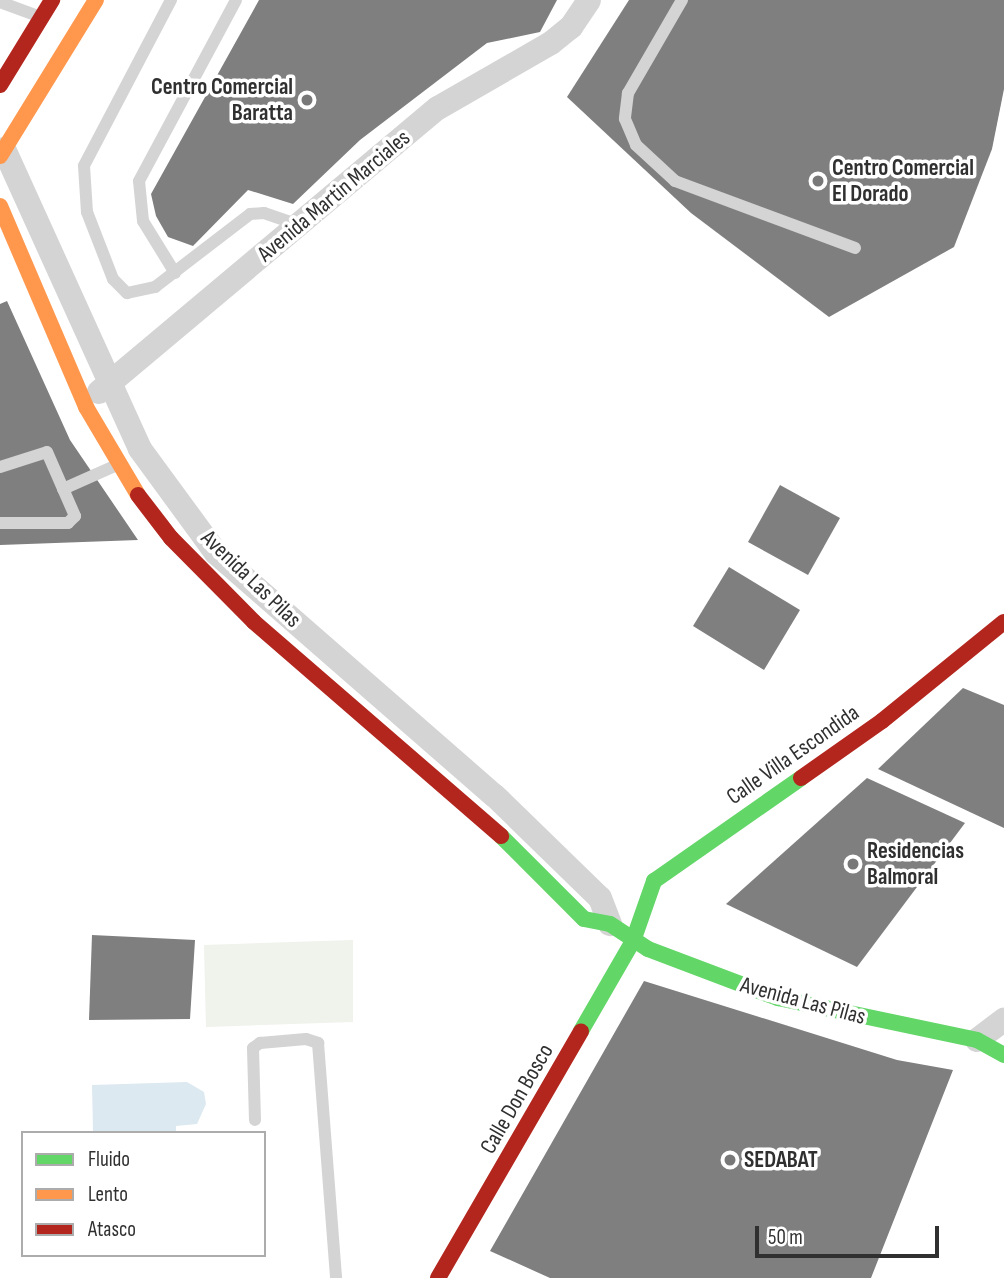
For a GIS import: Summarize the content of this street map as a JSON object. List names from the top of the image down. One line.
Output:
{"streets":{"street":["Avenida Martin Marciales","Avenida Las Pilas","Calle Villa Escondida","Calle Don Bosco"]},"crossings":[["Avenida Martin Marciales","Avenida Las Pilas"],["Avenida Las Pilas","Calle Villa Escondida"],["Avenida Las Pilas","Calle Don Bosco"],["Calle Villa Escondida","Calle Don Bosco"]],"places":["Centro Comercial Baratta","Centro Comercial El Dorado","Residencias Balmoral","SEDABAT"],"legend":["Fluido","Lento","Atasco"],"scale_bar":"50 m"}
